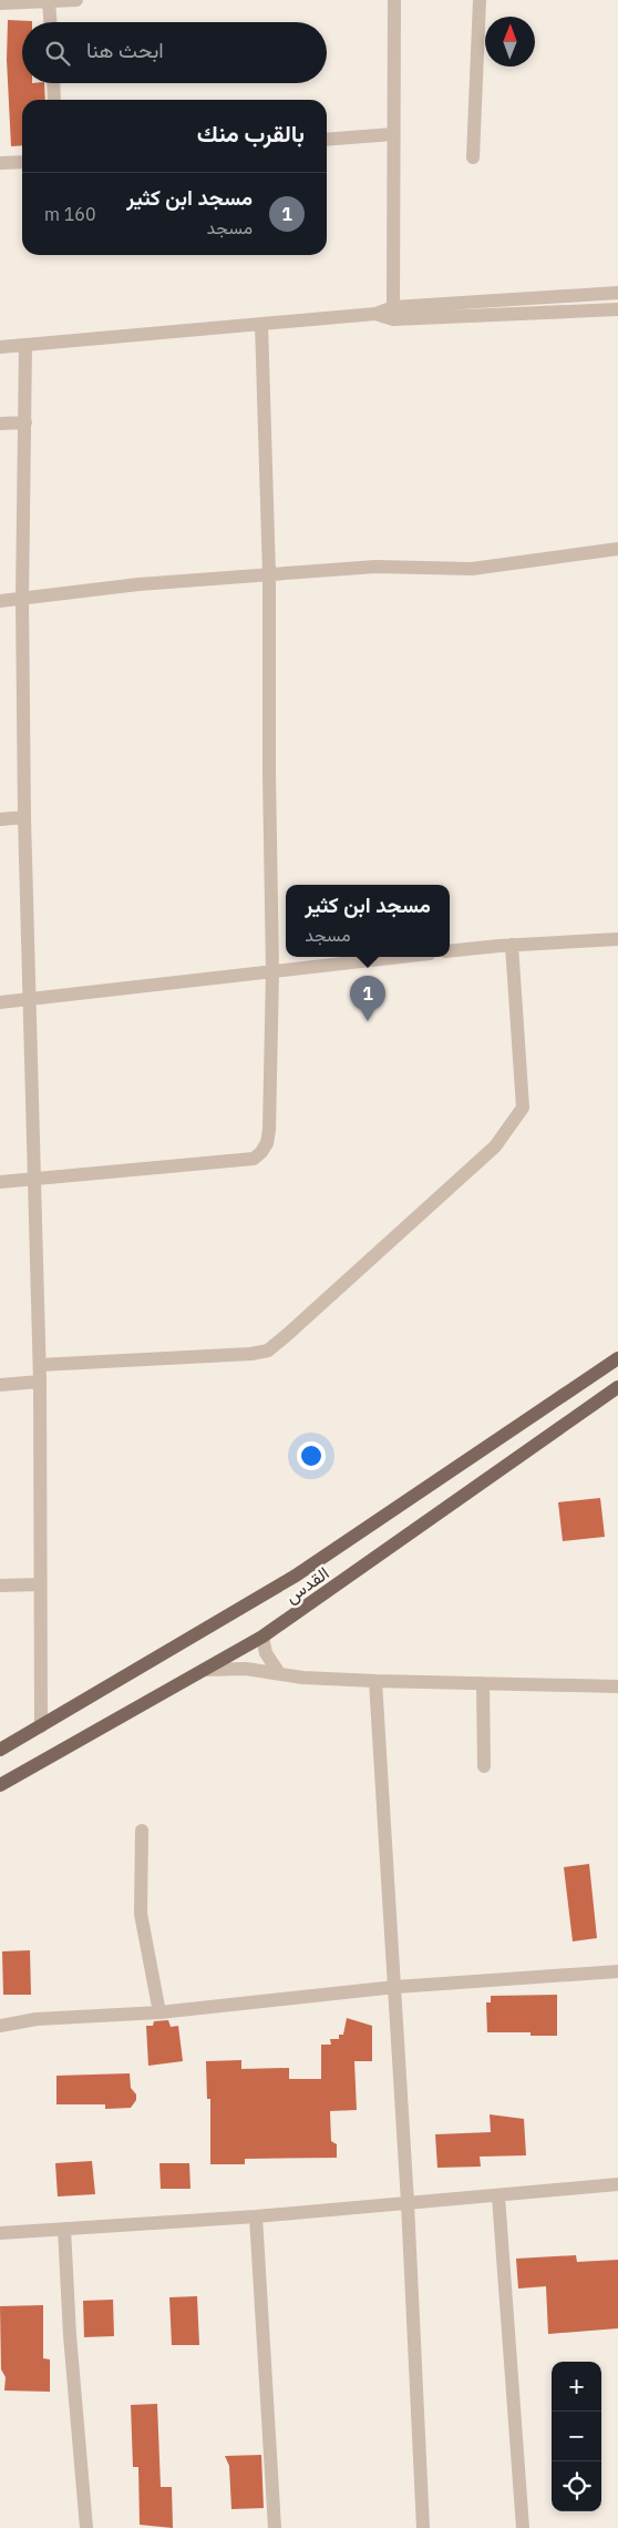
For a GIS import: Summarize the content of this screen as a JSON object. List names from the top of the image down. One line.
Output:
{"streets":{"main road":["القدس"]},"north":"top","page":{"search":"ابحث هنا","heading":"بالقرب منك","list":[{"mark":"1","name":"مسجد ابن كثير","note":"مسجد","value":"160 m"}],"popup":["مسجد ابن كثير","مسجد"],"pins":"1","map_buttons":["+","−"]}}
